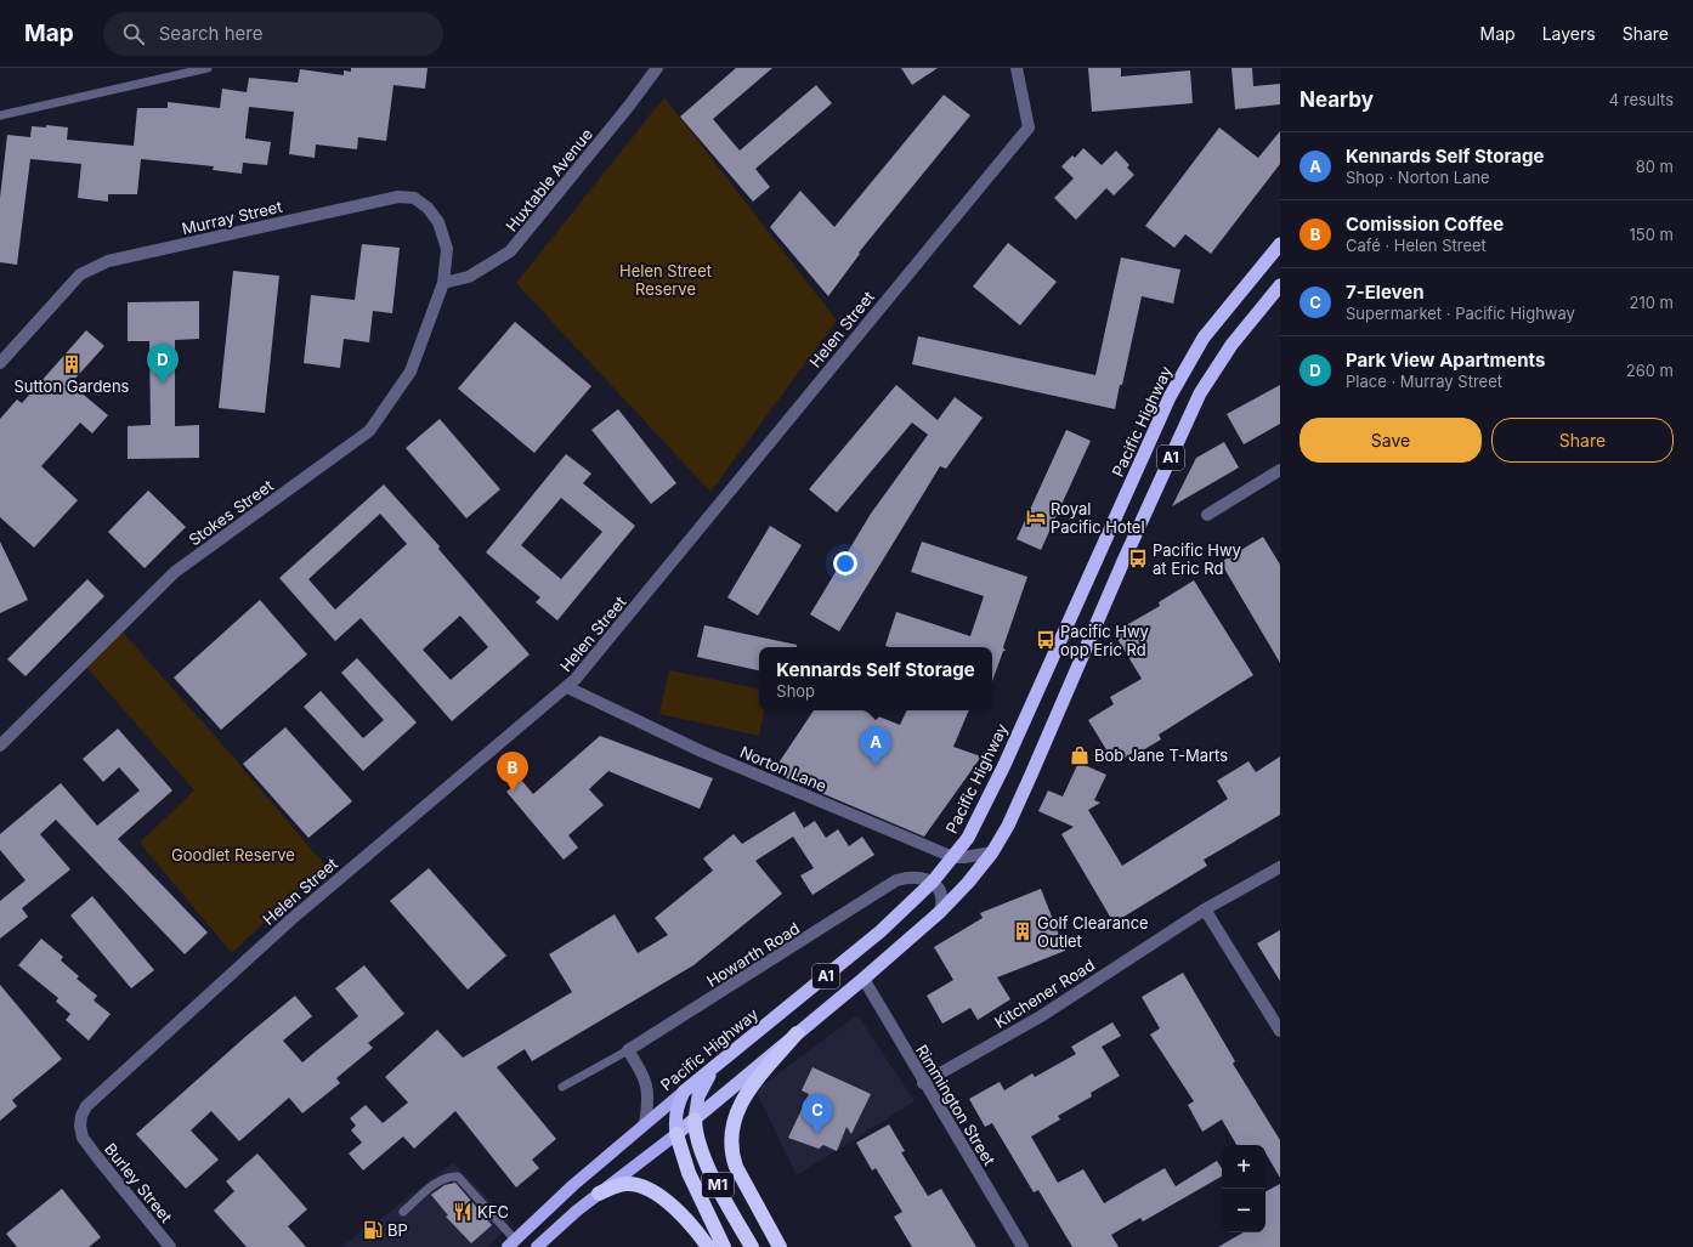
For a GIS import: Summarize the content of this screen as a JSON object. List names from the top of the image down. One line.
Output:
{"streets":{"highway":["Pacific Highway","A1","M1"],"street":["Huxtable Avenue","Murray Street","Helen Street","Stokes Street","Norton Lane","Howarth Road","Kitchener Road","Rimmington Street","Burley Street"]},"crossings":[["Huxtable Avenue","Murray Street"],["Huxtable Avenue","Stokes Street"],["Murray Street","Stokes Street"],["Helen Street","Norton Lane"],["Helen Street","Burley Street"],["Pacific Highway","A1"],["Pacific Highway","Norton Lane"],["Pacific Highway","Howarth Road"],["A1","Norton Lane"],["A1","Rimmington Street"],["A1","M1"],["Kitchener Road","Rimmington Street"]],"parks":["Helen Street Reserve","Goodlet Reserve"],"places":{"building":["Sutton Gardens","Golf Clearance Outlet"],"hotel":["Royal Pacific Hotel"],"bus stop":["Pacific Hwy at Eric Rd","Pacific Hwy opp Eric Rd"],"shop":["Bob Jane T-Marts"],"restaurant":["KFC"],"fuel station":["BP"]},"page":{"header":"Map","search":"Search here","nav":["Map","Layers","Share"],"heading":["Nearby","4 results"],"list":[{"mark":"A","name":"Kennards Self Storage","note":"Shop · Norton Lane","value":"80 m"},{"mark":"B","name":"Comission Coffee","note":"Café · Helen Street","value":"150 m"},{"mark":"C","name":"7-Eleven","note":"Supermarket · Pacific Highway","value":"210 m"},{"mark":"D","name":"Park View Apartments","note":"Place · Murray Street","value":"260 m"}],"pins":["D","A","B","C"],"buttons":["Save","Share"],"popup":["Kennards Self Storage","Shop"],"map_buttons":["+","−"]}}
